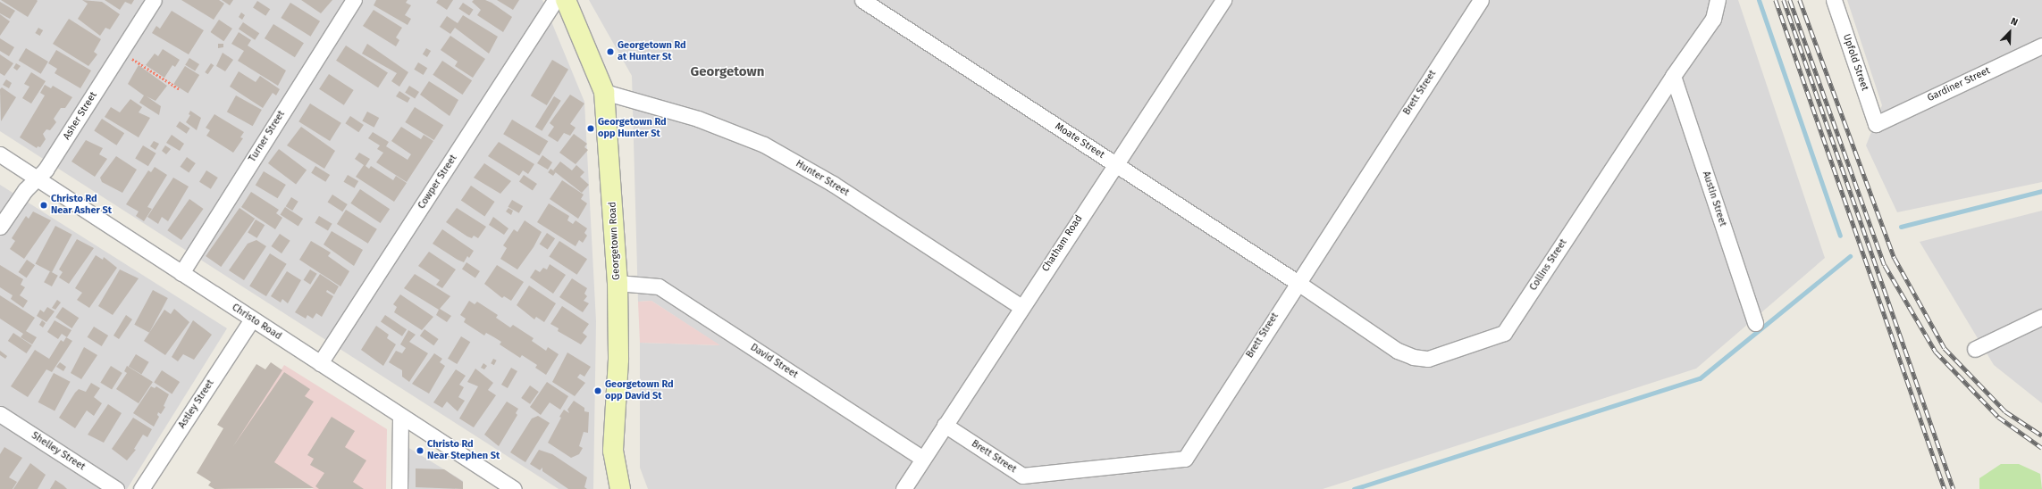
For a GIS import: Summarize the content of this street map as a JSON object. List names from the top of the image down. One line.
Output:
{"streets":{"street":["Upfold Street","Gardiner Street","Brett Street","Asher Street","Turner Street","Moate Street","Hunter Street","Cowper Street","Austin Street","Georgetown Road","Chatham Road","Collins Street","Christo Road","David Street","Astley Street","Shelley Street"]},"crossings":[["Upfold Street","Gardiner Street"],["Brett Street","Moate Street"],["Brett Street","Chatham Road"],["Brett Street","Collins Street"],["Asher Street","Christo Road"],["Turner Street","Christo Road"],["Moate Street","Chatham Road"],["Moate Street","Collins Street"],["Hunter Street","Georgetown Road"],["Hunter Street","Chatham Road"],["Cowper Street","Christo Road"],["Austin Street","Collins Street"],["Georgetown Road","David Street"],["Chatham Road","David Street"],["Christo Road","Astley Street"]],"districts":["Georgetown"],"places":["Georgetown Rd at Hunter St","Georgetown Rd opp Hunter St","Christo Rd Near Asher St","Georgetown Rd opp David St","Christo Rd Near Stephen St"],"north":"top right"}
